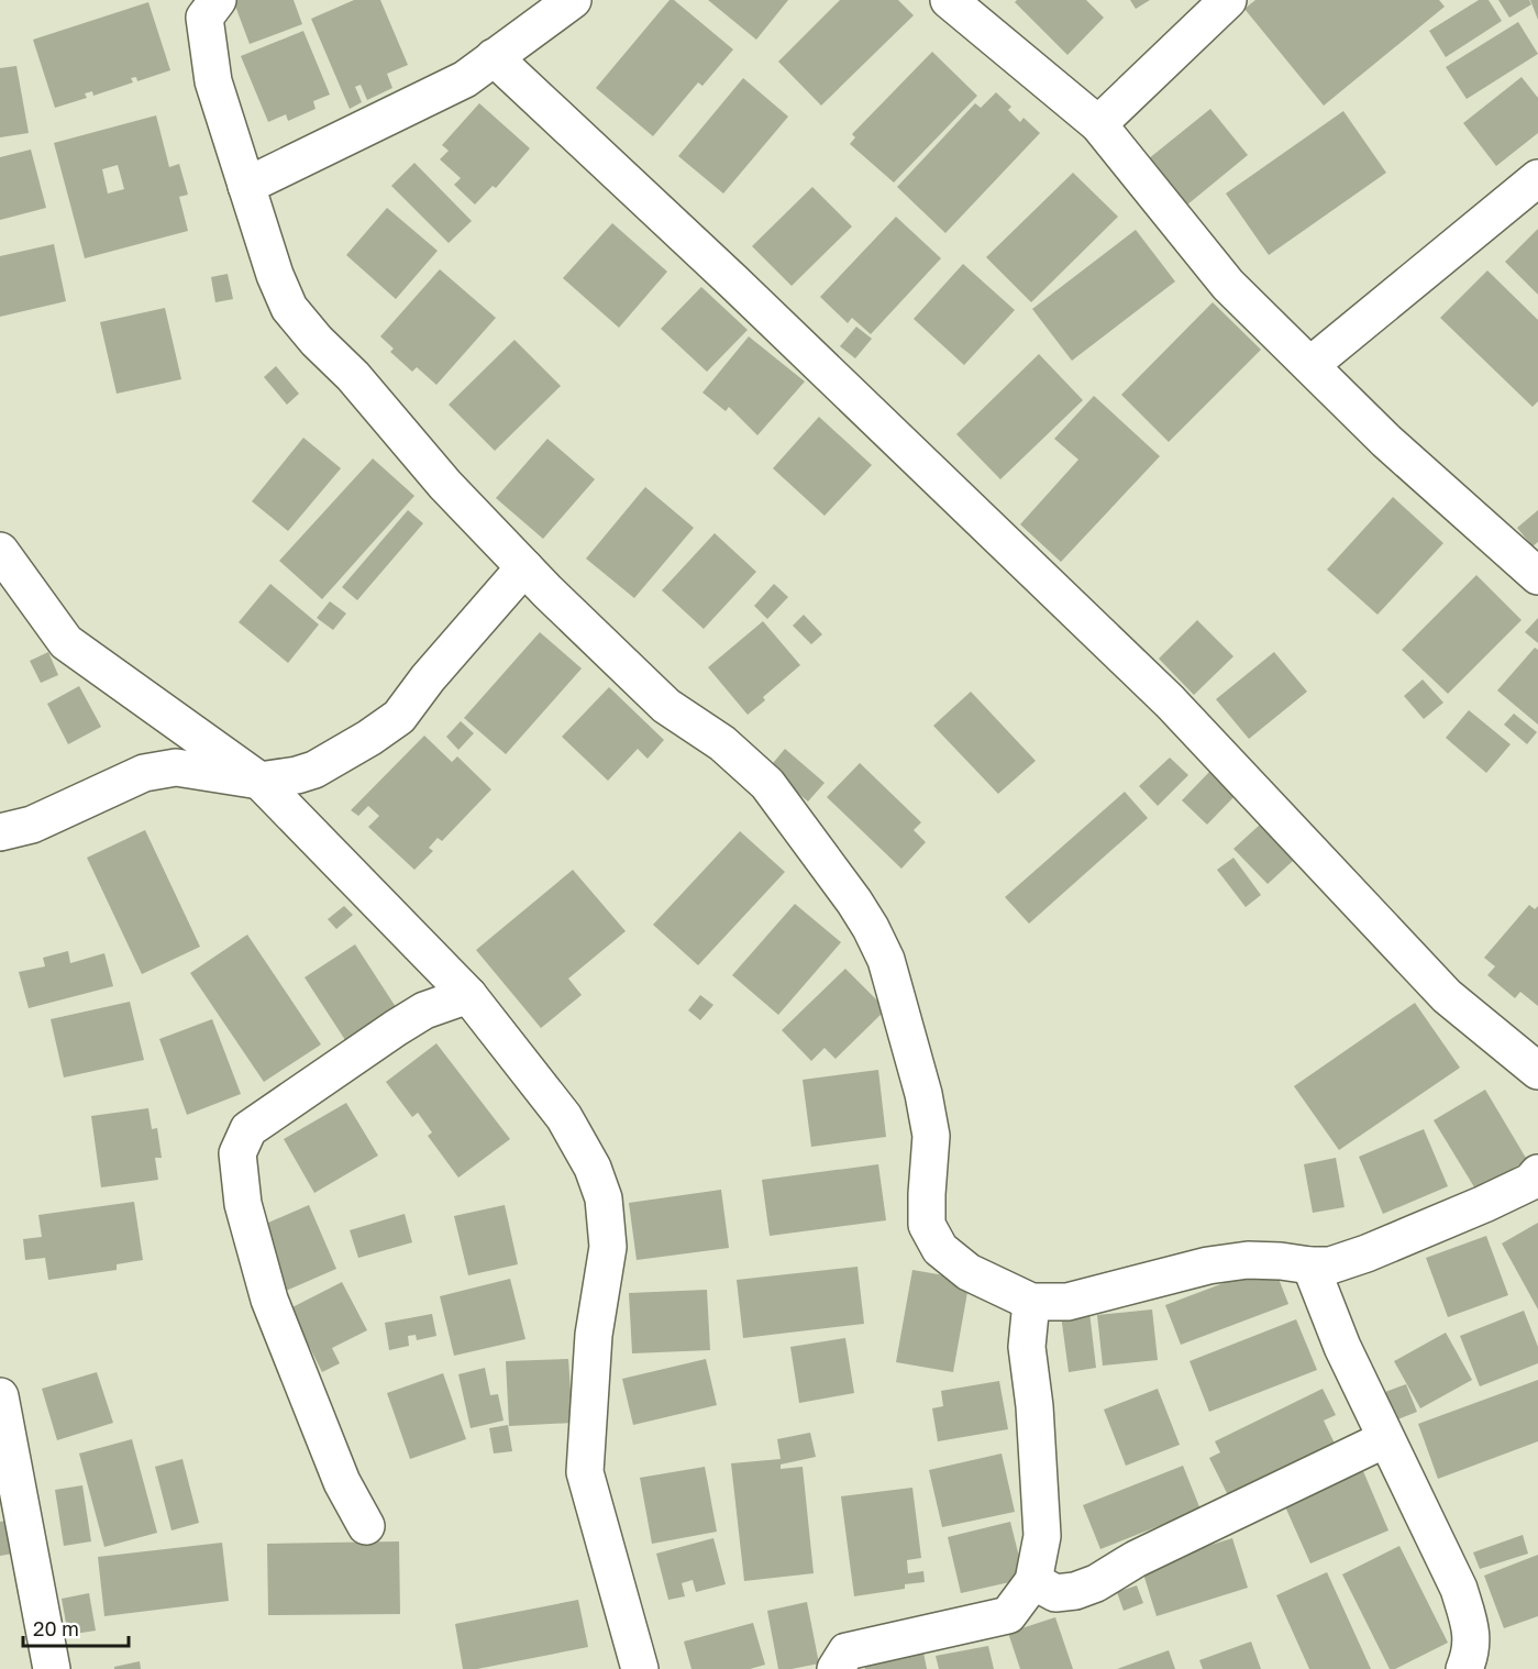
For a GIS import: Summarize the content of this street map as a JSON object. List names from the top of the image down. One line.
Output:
{"scale_bar":"20 m"}
